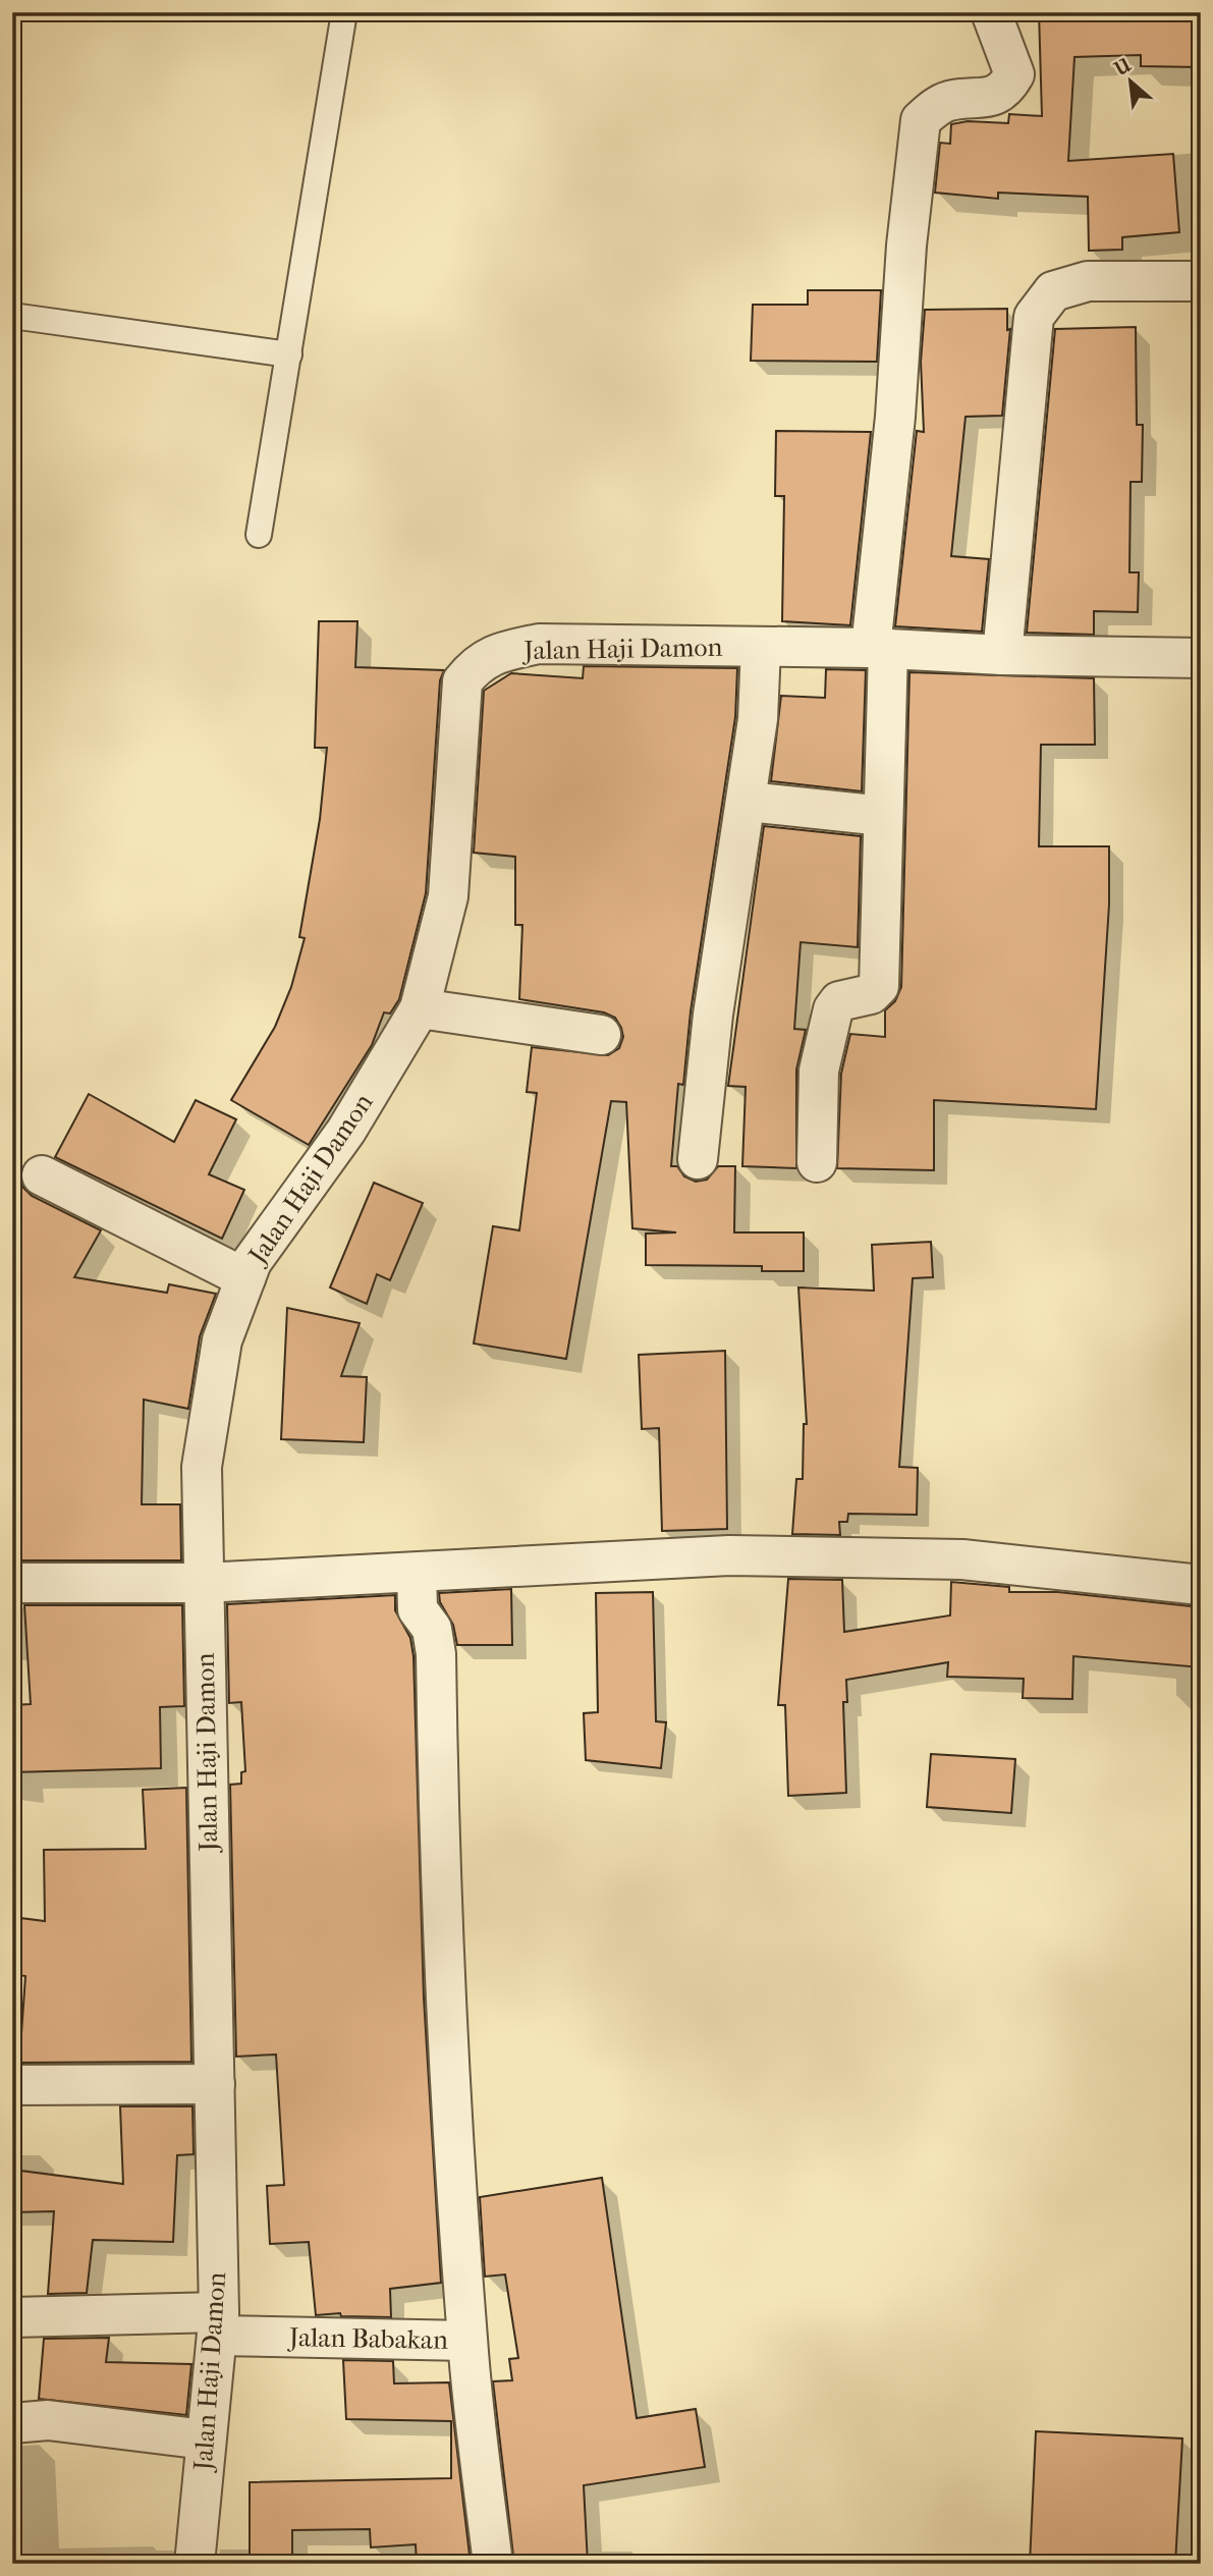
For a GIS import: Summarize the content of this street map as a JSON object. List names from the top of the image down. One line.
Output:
{"streets":{"street":["Jalan Haji Damon","Jalan Babakan"]},"crossings":[["Jalan Haji Damon","Jalan Babakan"]],"north":"top left"}
